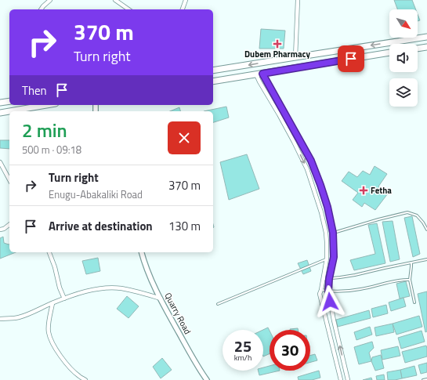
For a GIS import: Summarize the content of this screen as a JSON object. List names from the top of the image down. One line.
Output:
{"streets":{"street":["Quarry Road"]},"places":{"health":["Dubem Pharmacy","Fetha"]},"north":"bottom right","page":{"turn":["370 m","Turn right"],"then":"Then","heading":["2 min","500 m · 09:18"],"list":[{"name":"Turn right","note":"Enugu-Abakaliki Road","value":"370 m"},{"name":"Arrive at destination","value":"130 m"}],"speed":"25 km/h","limit":"30"}}
